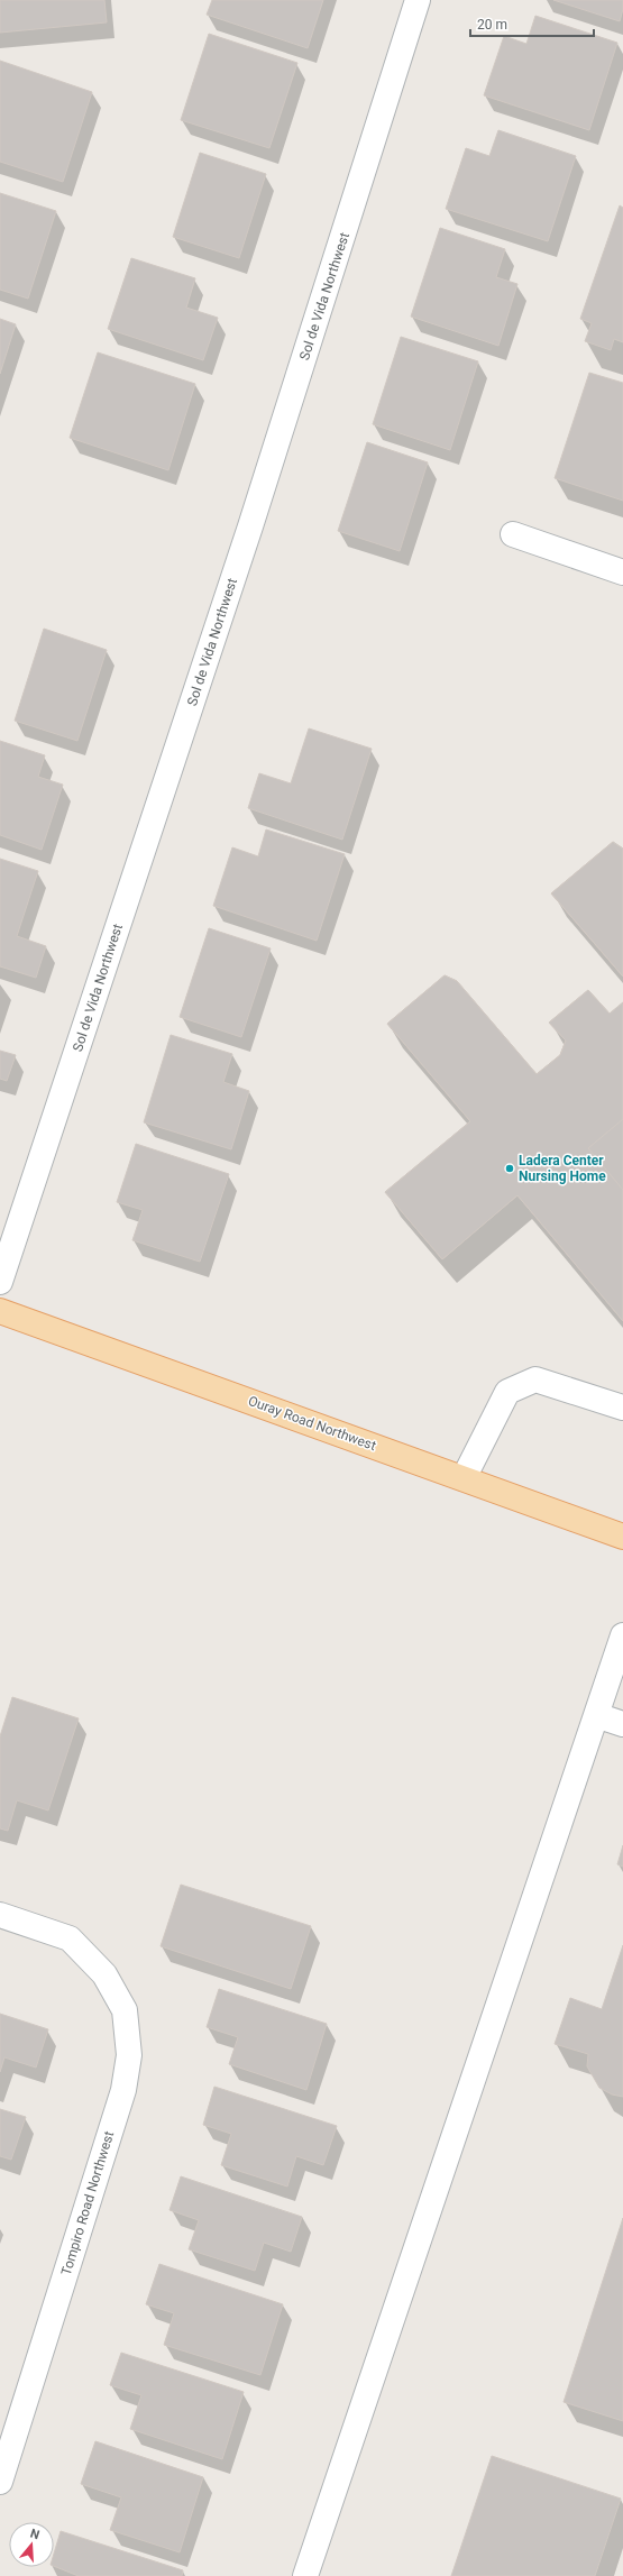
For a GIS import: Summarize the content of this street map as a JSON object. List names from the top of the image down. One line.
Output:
{"streets":{"main road":["Ouray Road Northwest"],"street":["Sol de Vida Northwest","Tompiro Road Northwest"]},"places":["Ladera Center Nursing Home"],"scale_bar":"20 m","north":"top"}
